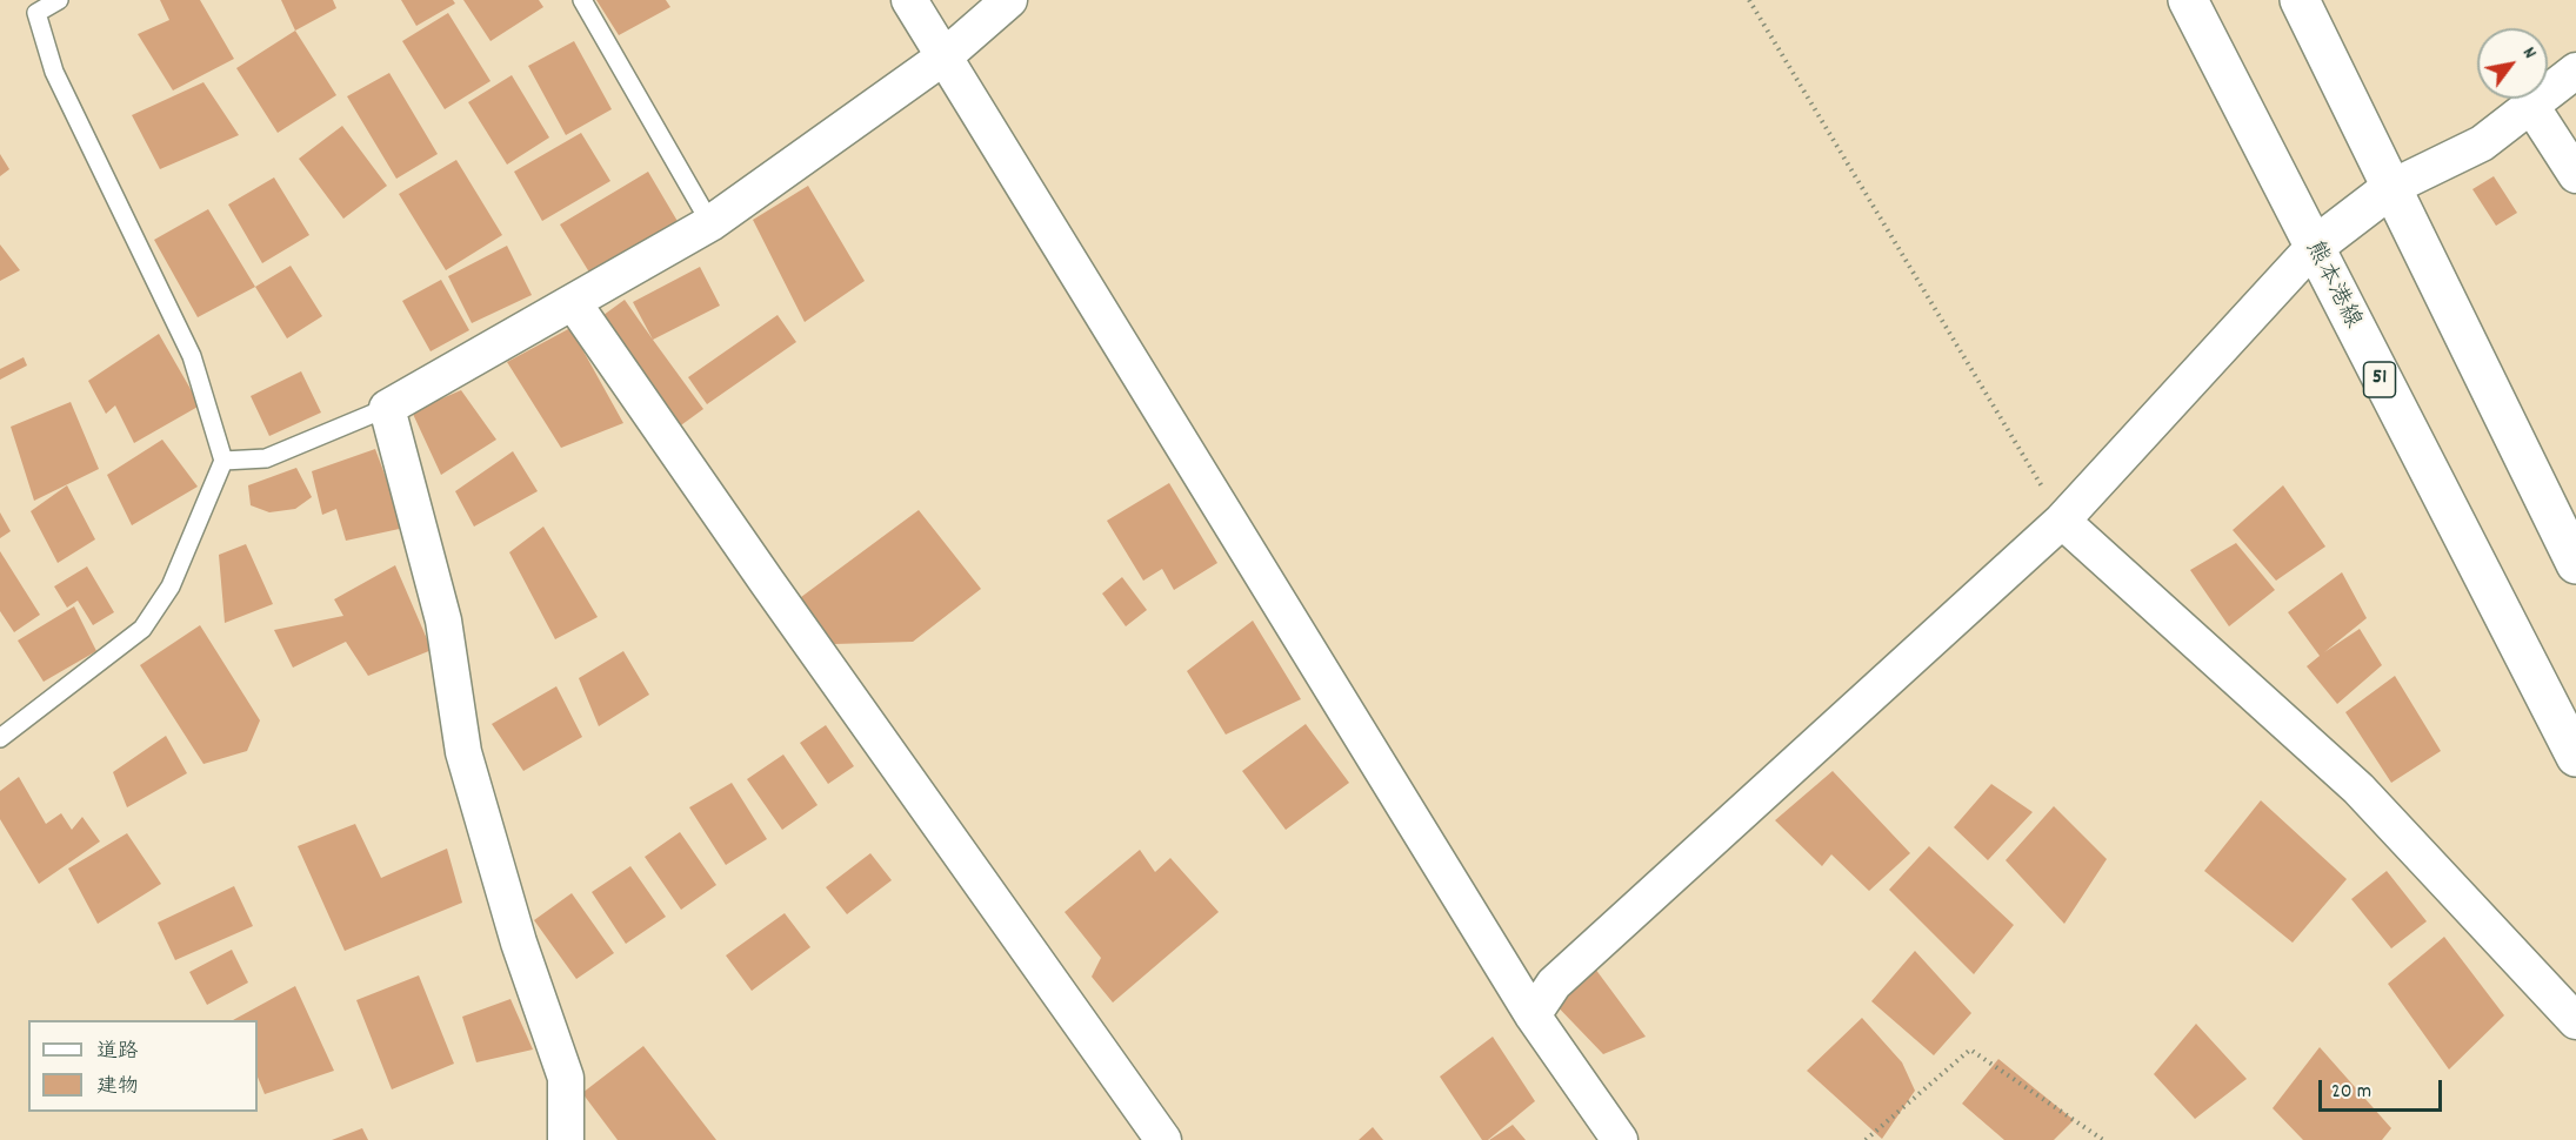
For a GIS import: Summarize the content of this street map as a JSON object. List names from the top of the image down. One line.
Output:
{"streets":{"main road":["熊本港線","51"]},"legend":["道路","建物"],"scale_bar":"20 m","north":"top right"}
